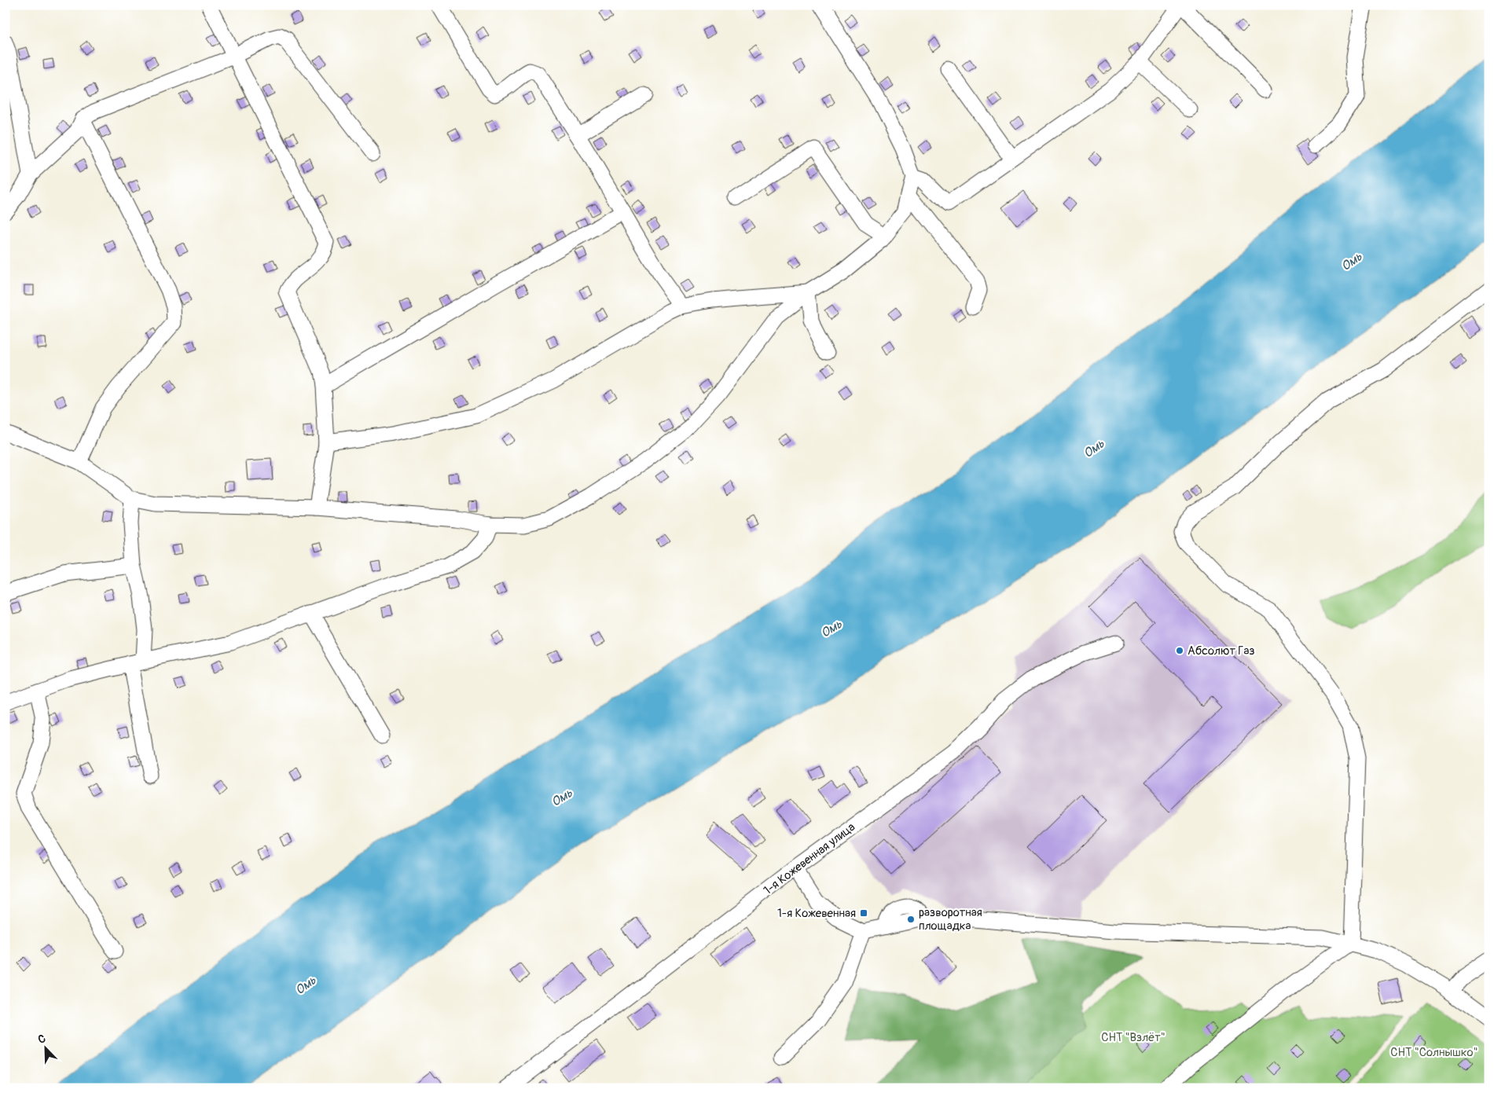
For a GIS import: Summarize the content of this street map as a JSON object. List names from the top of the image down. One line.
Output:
{"streets":{"street":["1-я Кожевенная улица"]},"water":["Омь"],"parks":["СНТ \"Взлёт\"","СНТ \"Солнышко\""],"places":{"other":["Абсолют Газ","разворотная площадка"],"transit":["1-я Кожевенная"]},"north":"top left"}
